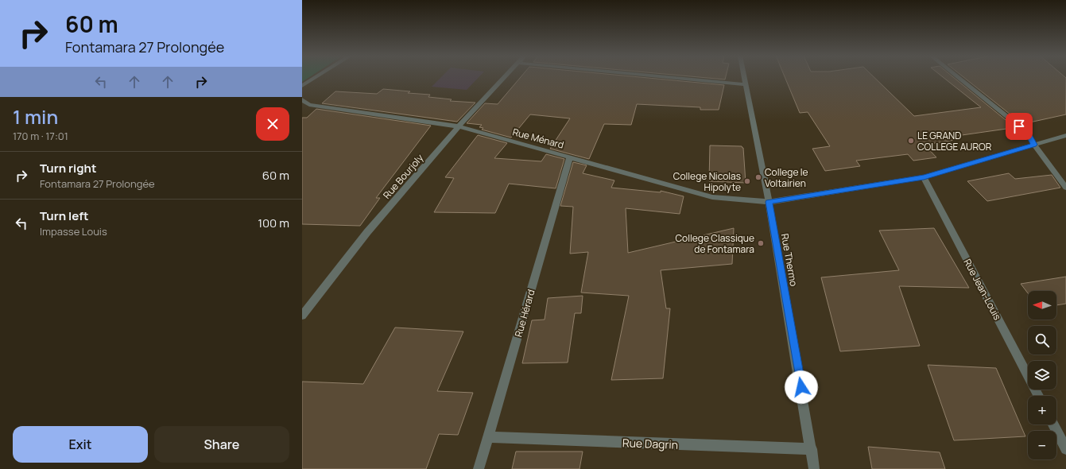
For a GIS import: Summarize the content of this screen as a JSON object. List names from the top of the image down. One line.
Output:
{"streets":{"street":["Rue Ménard","Rue Bourjoly","Rue Thermo","Rue Jean-Louis","Rue Hérard","Rue Dagrin"]},"crossings":[["Rue Ménard","Rue Bourjoly"],["Rue Ménard","Rue Thermo"],["Rue Ménard","Rue Jean-Louis"],["Rue Ménard","Rue Hérard"],["Rue Thermo","Rue Dagrin"],["Rue Hérard","Rue Dagrin"]],"places":["LE GRAND COLLEGE AUROR","College le Voltairien","College Nicolas Hipolyte","College Classique de Fontamara"],"north":"left","page":{"turn":["60 m","Fontamara 27 Prolongée"],"heading":["1 min","170 m · 17:01"],"list":[{"name":"Turn right","note":"Fontamara 27 Prolongée","value":"60 m"},{"name":"Turn left","note":"Impasse Louis","value":"100 m"}],"map_buttons":["+","−"],"buttons":["Exit","Share"]}}
